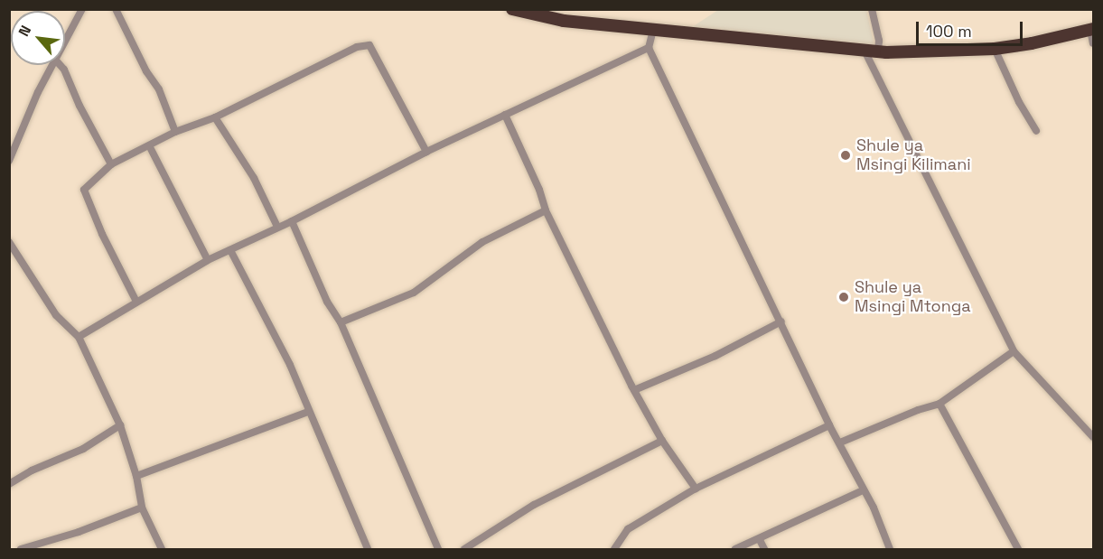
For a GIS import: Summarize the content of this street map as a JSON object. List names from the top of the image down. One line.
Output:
{"places":["Shule ya Msingi Kilimani","Shule ya Msingi Mtonga"],"scale_bar":"100 m","north":"top left"}
